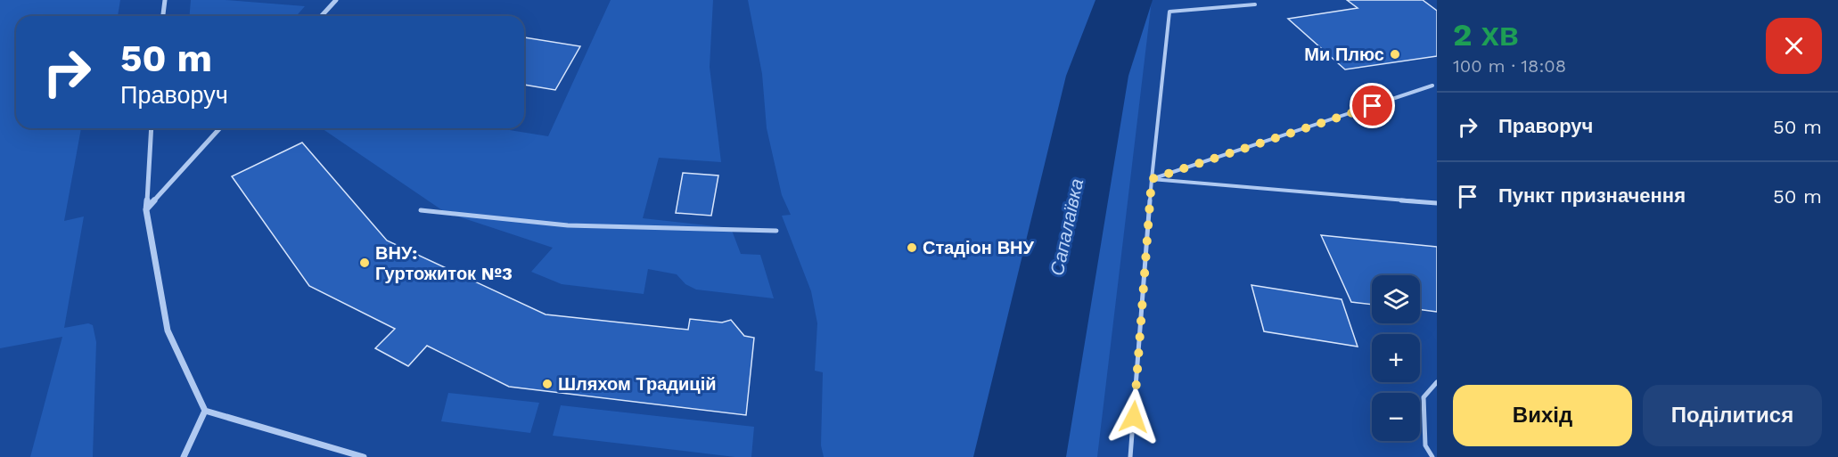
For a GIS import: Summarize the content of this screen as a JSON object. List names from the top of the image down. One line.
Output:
{"water":["Сапалаївка"],"places":["Ми Плюс","Стадіон ВНУ","ВНУ: Гуртожиток №3","Шляхом Традицій"],"page":{"heading":["2 хв","100 m · 18:08"],"turn":["50 m","Праворуч"],"list":[{"name":"Праворуч","value":"50 m"},{"name":"Пункт призначення","value":"50 m"}],"map_buttons":["+","−"],"buttons":["Вихід","Поділитися"]}}
